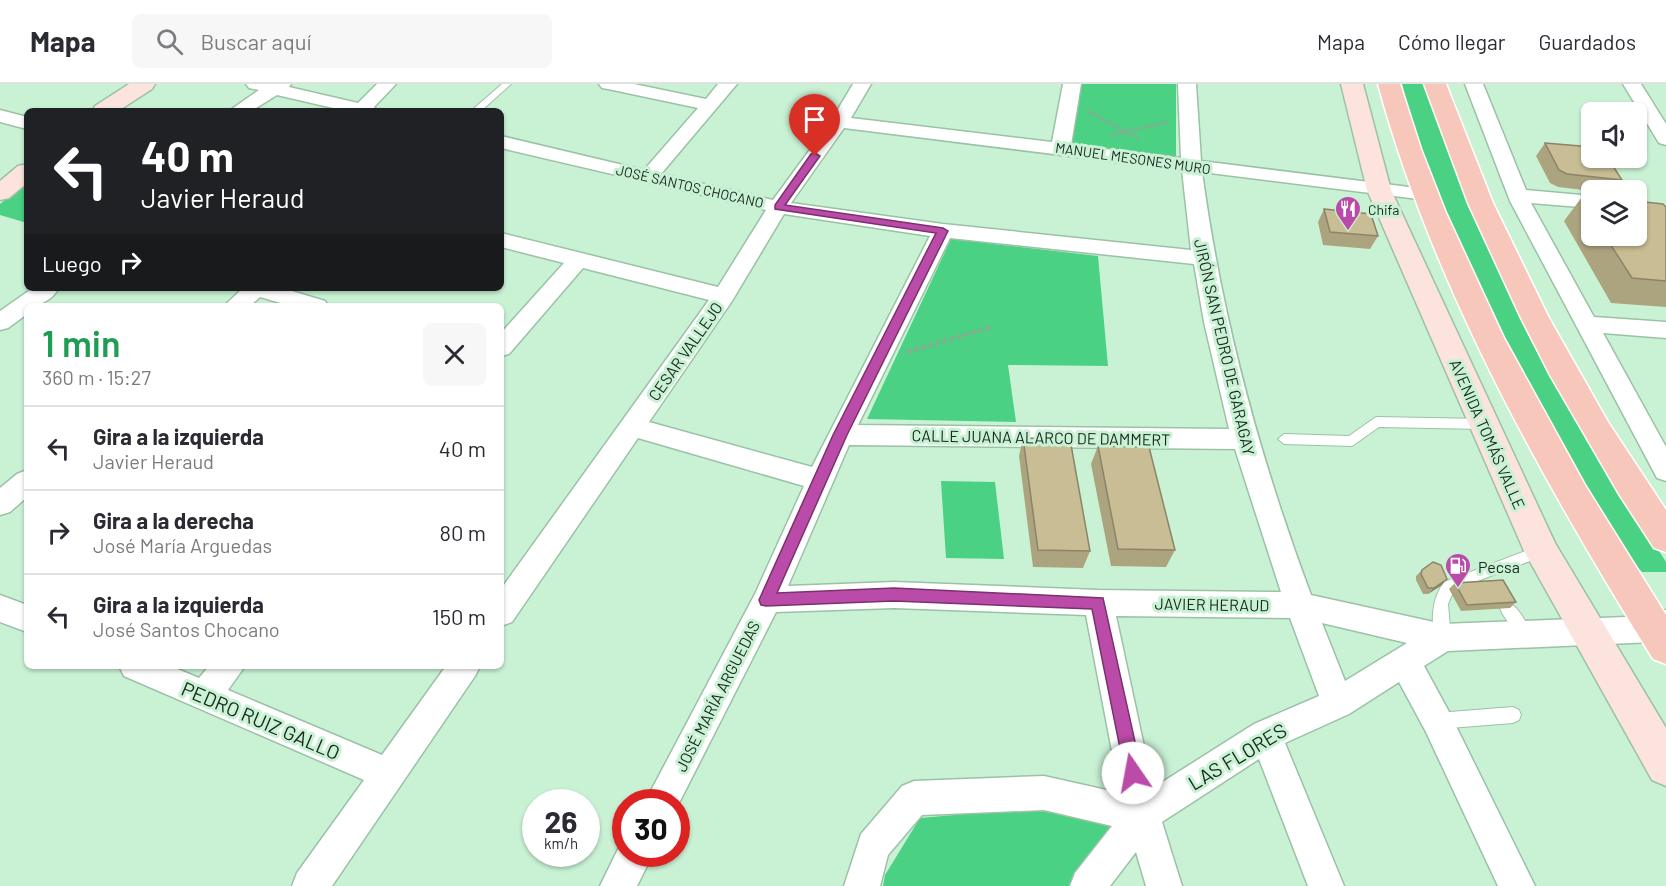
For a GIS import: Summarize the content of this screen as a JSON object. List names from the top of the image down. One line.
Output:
{"streets":{"main road":["AVENIDA TOMÁS VALLE"],"street":["MANUEL MESONES MURO","JOSÉ SANTOS CHOCANO","JIRÓN SAN PEDRO DE GARAGAY","CESAR VALLEJO","CALLE JUANA ALARCO DE DAMMERT","JAVIER HERAUD","JOSÉ MARÍA ARGUEDAS","PEDRO RUIZ GALLO","LAS FLORES"]},"crossings":[["MANUEL MESONES MURO","JIRÓN SAN PEDRO DE GARAGAY"],["MANUEL MESONES MURO","CESAR VALLEJO"],["MANUEL MESONES MURO","AVENIDA TOMÁS VALLE"],["JOSÉ SANTOS CHOCANO","JIRÓN SAN PEDRO DE GARAGAY"],["JOSÉ SANTOS CHOCANO","CESAR VALLEJO"],["JOSÉ SANTOS CHOCANO","JOSÉ MARÍA ARGUEDAS"],["JIRÓN SAN PEDRO DE GARAGAY","CALLE JUANA ALARCO DE DAMMERT"],["JIRÓN SAN PEDRO DE GARAGAY","JAVIER HERAUD"],["JIRÓN SAN PEDRO DE GARAGAY","LAS FLORES"],["AVENIDA TOMÁS VALLE","JAVIER HERAUD"],["CALLE JUANA ALARCO DE DAMMERT","JOSÉ MARÍA ARGUEDAS"],["JAVIER HERAUD","JOSÉ MARÍA ARGUEDAS"],["JAVIER HERAUD","LAS FLORES"]],"places":{"restaurant":["Chifa"],"fuel station":["Pecsa"]},"page":{"header":"Mapa","search":"Buscar aquí","nav":["Mapa","Cómo llegar","Guardados"],"turn":["40 m","Javier Heraud"],"then":"Luego","heading":["1 min","360 m · 15:27"],"list":[{"name":"Gira a la izquierda","note":"Javier Heraud","value":"40 m"},{"name":"Gira a la derecha","note":"José María Arguedas","value":"80 m"},{"name":"Gira a la izquierda","note":"José Santos Chocano","value":"150 m"}],"speed":"26 km/h","limit":"30"}}
